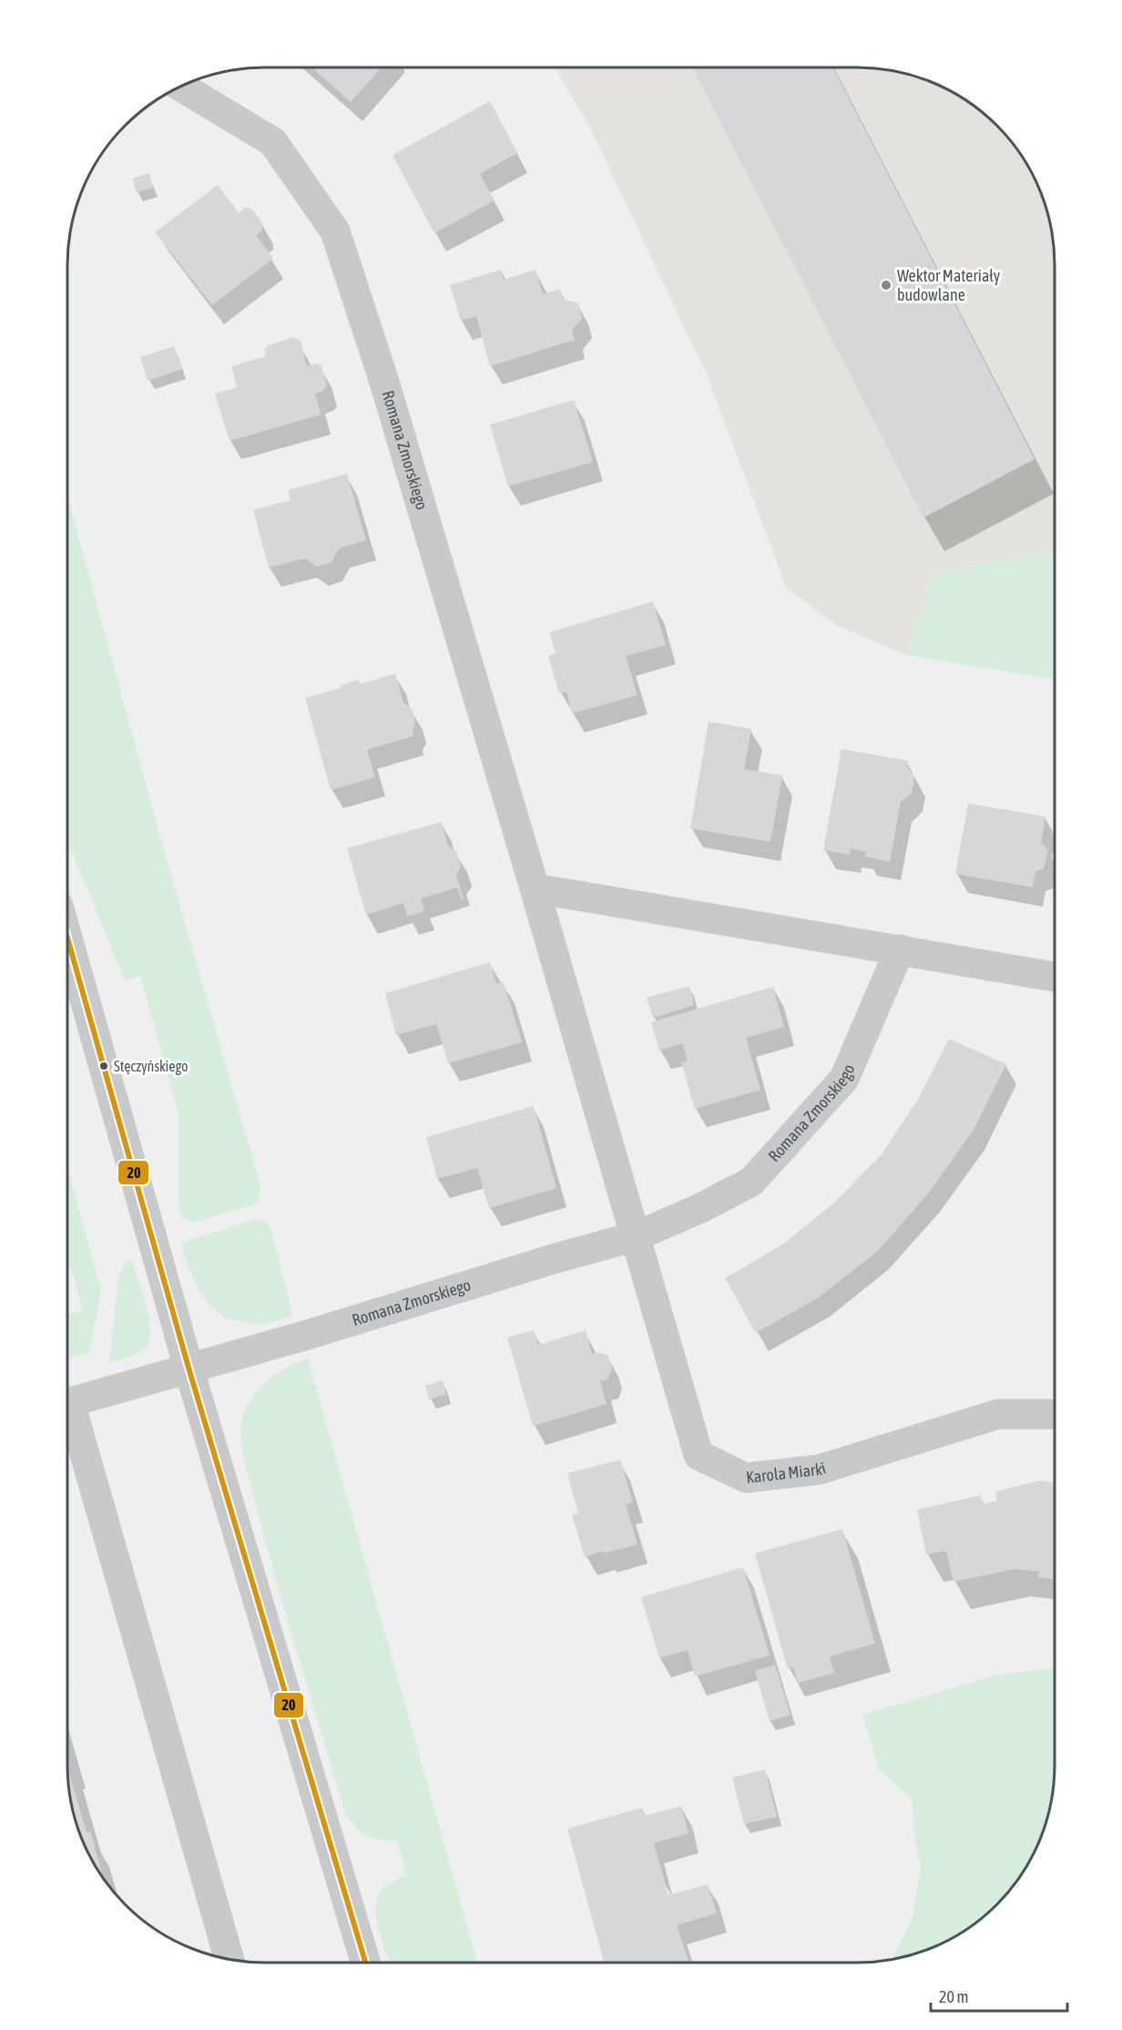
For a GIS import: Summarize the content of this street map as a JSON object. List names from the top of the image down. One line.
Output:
{"streets":{"street":["Romana Zmorskiego","Karola Miarki"]},"crossings":[["Romana Zmorskiego","Karola Miarki"]],"places":["Wektor Materiały budowlane","Stęczyńskiego"],"lines":["transit line 20"],"scale_bar":"20 m"}
